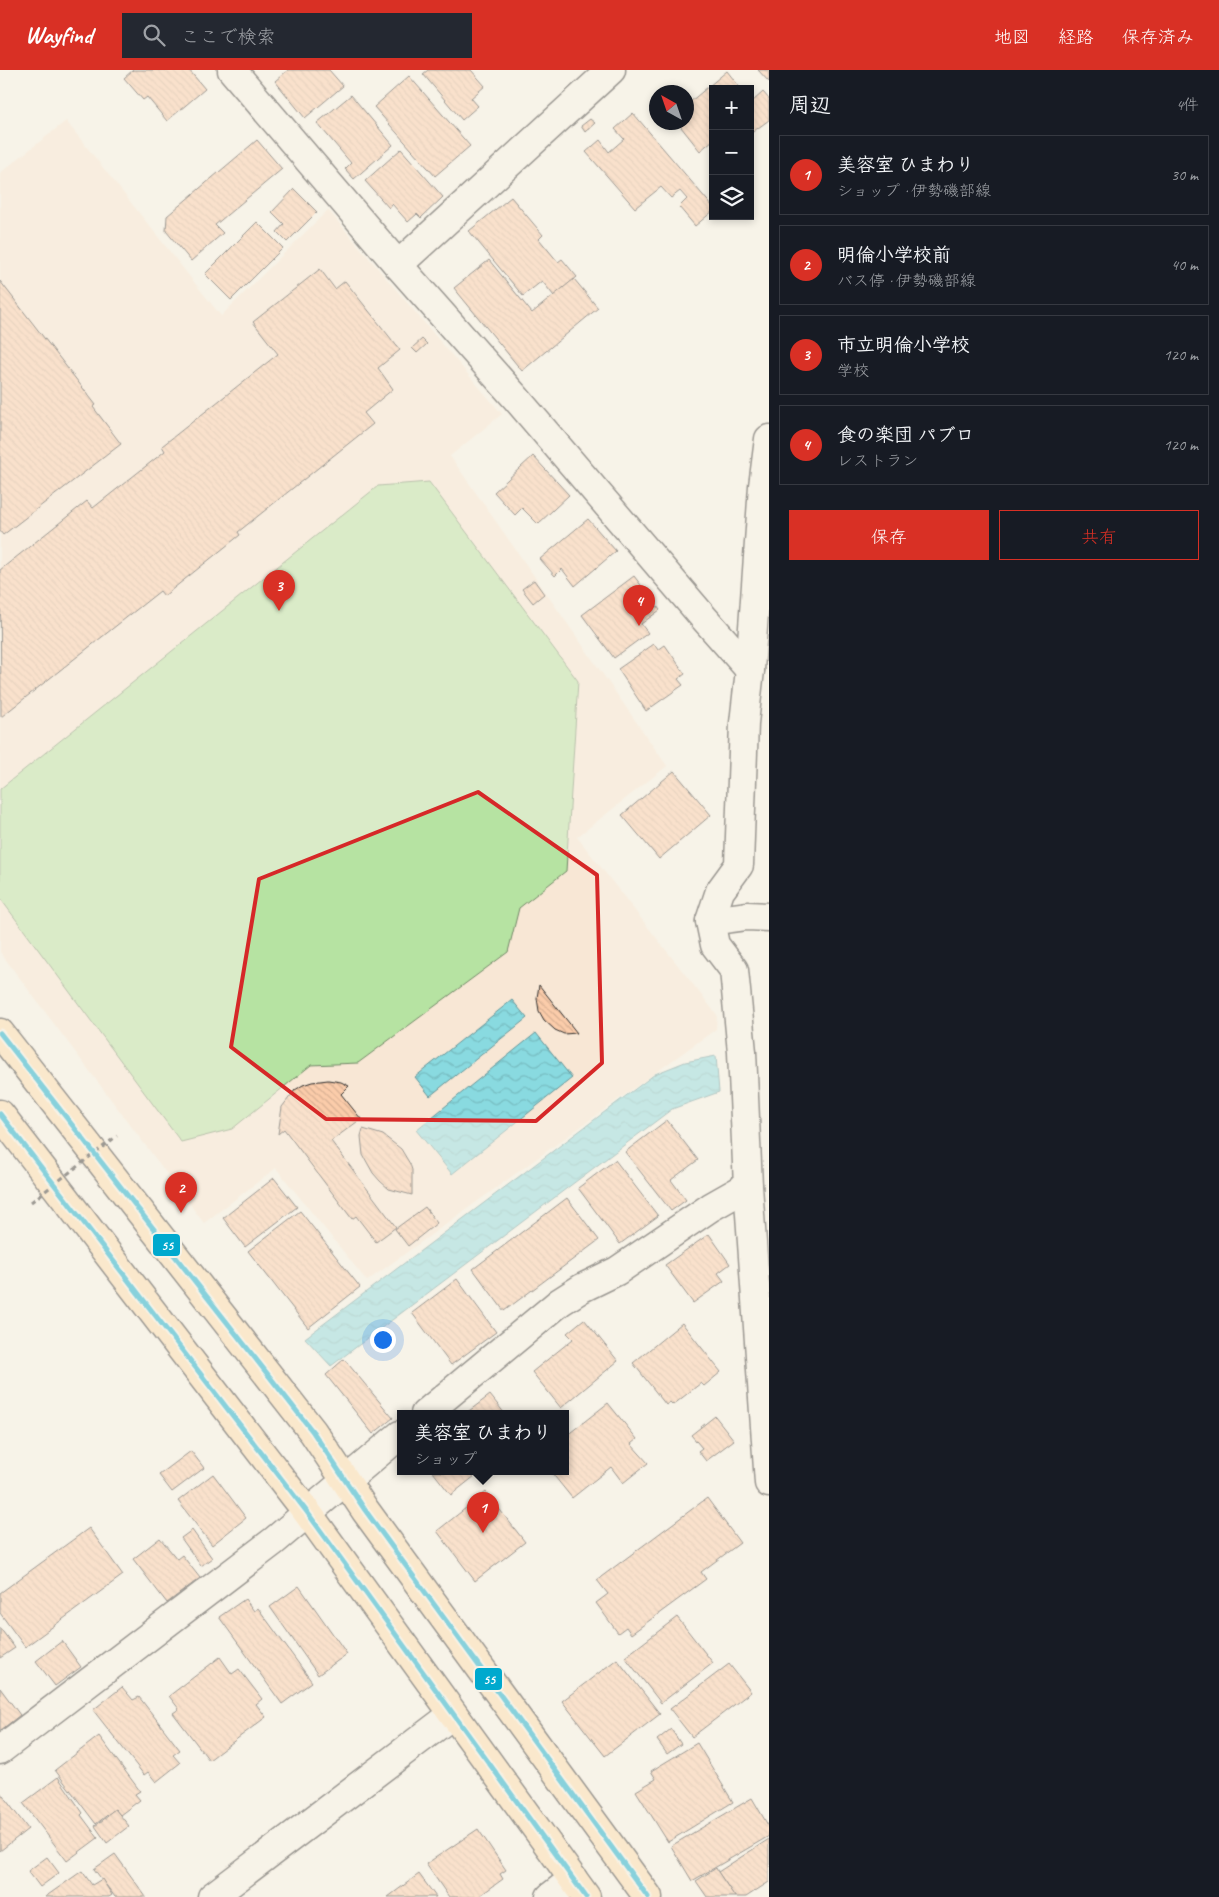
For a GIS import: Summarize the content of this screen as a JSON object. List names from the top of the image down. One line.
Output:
{"lines":["transit line 55"],"north":"top left","page":{"header":"Wayfind","search":"ここで検索","nav":["地図","経路","保存済み"],"heading":["周辺","4件"],"map_buttons":["+","−"],"list":[{"mark":"1","name":"美容室 ひまわり","note":"ショップ · 伊勢磯部線","value":"30 m"},{"mark":"2","name":"明倫小学校前","note":"バス停 · 伊勢磯部線","value":"40 m"},{"mark":"3","name":"市立明倫小学校","note":"学校","value":"120 m"},{"mark":"4","name":"食の楽団 パブロ","note":"レストラン","value":"120 m"}],"buttons":["保存","共有"],"pins":["3","4","2","1"],"popup":["美容室 ひまわり","ショップ"]}}
